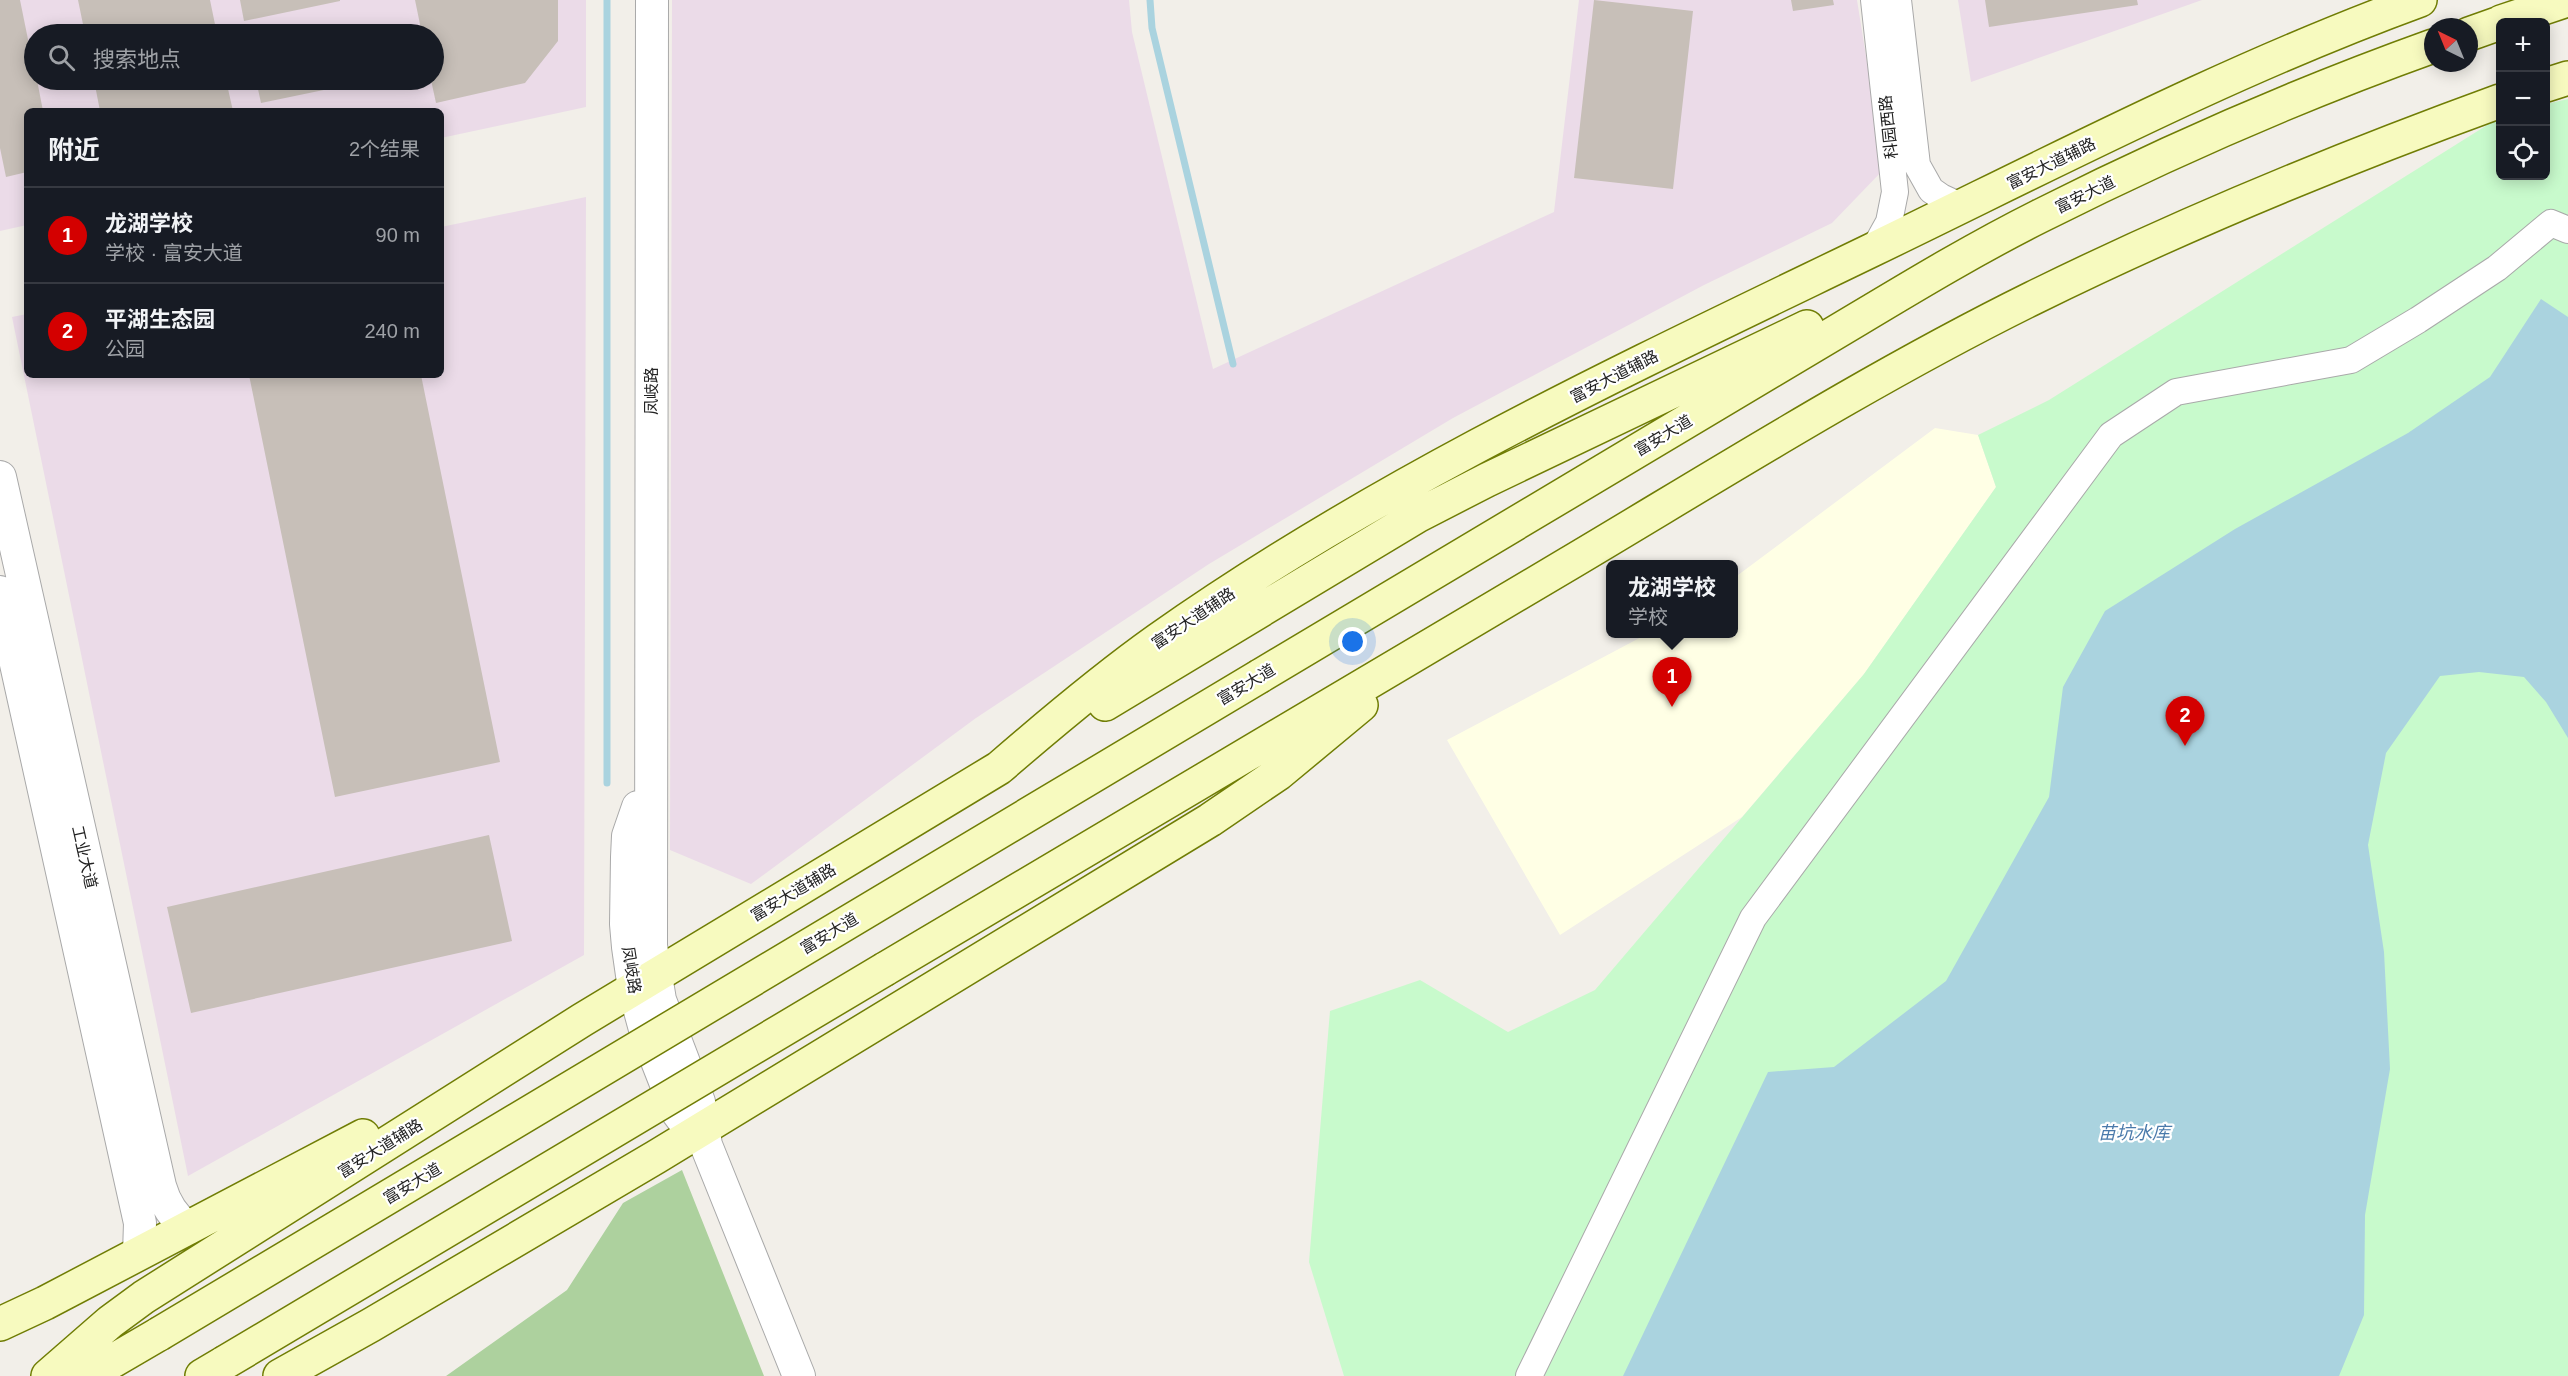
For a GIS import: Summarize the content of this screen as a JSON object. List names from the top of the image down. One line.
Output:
{"streets":{"main road":["富安大道辅路","富安大道"],"street":["科园西路","凤岐路","工业大道"]},"crossings":[["科园西路","富安大道辅路"],["富安大道辅路","凤岐路"]],"water":["苗坑水库"],"north":"top left","page":{"map_buttons":["+","−"],"search":"搜索地点","heading":["附近","2个结果"],"list":[{"mark":"1","name":"龙湖学校","note":"学校 · 富安大道","value":"90 m"},{"mark":"2","name":"平湖生态园","note":"公园","value":"240 m"}],"popup":["龙湖学校","学校"],"pins":["1","2"]}}
